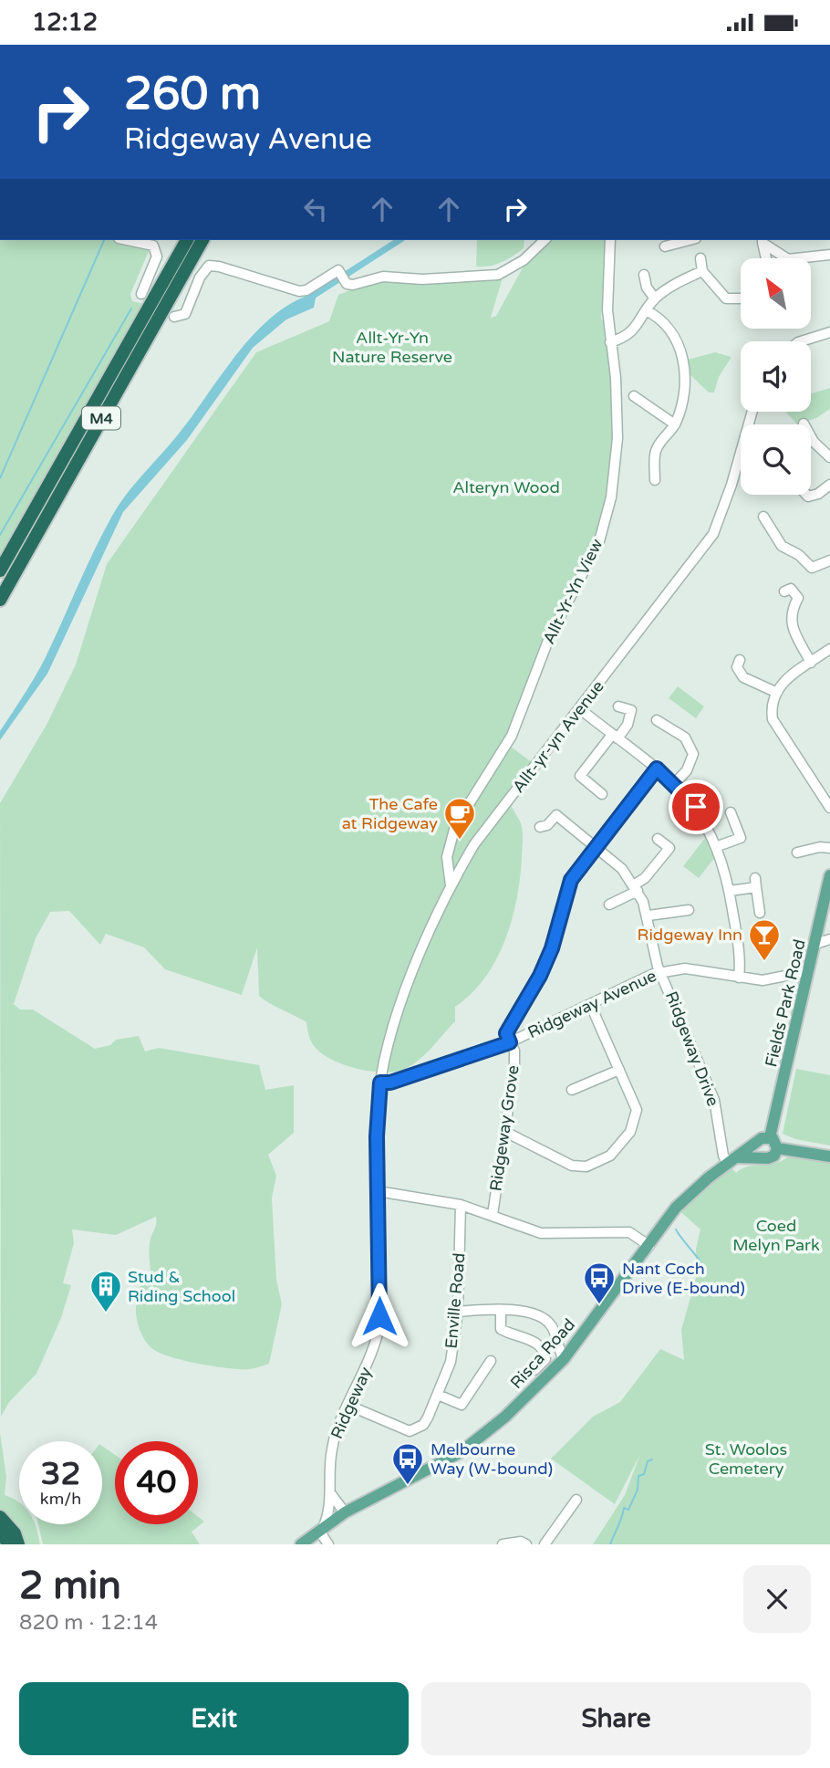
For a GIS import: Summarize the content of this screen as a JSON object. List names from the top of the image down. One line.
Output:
{"streets":{"highway":["M4"],"main road":["Fields Park Road","Risca Road"],"street":["Allt-Yr-Yn View","Allt-yr-yn Avenue","Ridgeway Avenue","Ridgeway Drive","Ridgeway Grove","Enville Road","Ridgeway"]},"crossings":[["Allt-Yr-Yn View","Allt-yr-yn Avenue"],["Allt-yr-yn Avenue","Ridgeway Avenue"],["Allt-yr-yn Avenue","Ridgeway"],["Fields Park Road","Ridgeway Avenue"],["Fields Park Road","Risca Road"],["Ridgeway Avenue","Ridgeway Drive"],["Ridgeway Avenue","Ridgeway Grove"],["Ridgeway Avenue","Ridgeway"],["Ridgeway Drive","Risca Road"],["Enville Road","Ridgeway"],["Risca Road","Ridgeway"]],"parks":["Allt-Yr-Yn Nature Reserve","Alteryn Wood","Coed Melyn Park","St. Woolos Cemetery"],"places":{"cafe":["The Cafe at Ridgeway"],"bar":["Ridgeway Inn"],"bus stop":["Nant Coch Drive (E-bound)","Melbourne Way (W-bound)"],"building":["Stud & Riding School"]},"north":"top left","page":{"status":"12:12","turn":["260 m","Ridgeway Avenue"],"speed":"32 km/h","limit":"40","heading":["2 min","820 m · 12:14"],"buttons":["Exit","Share"]}}
